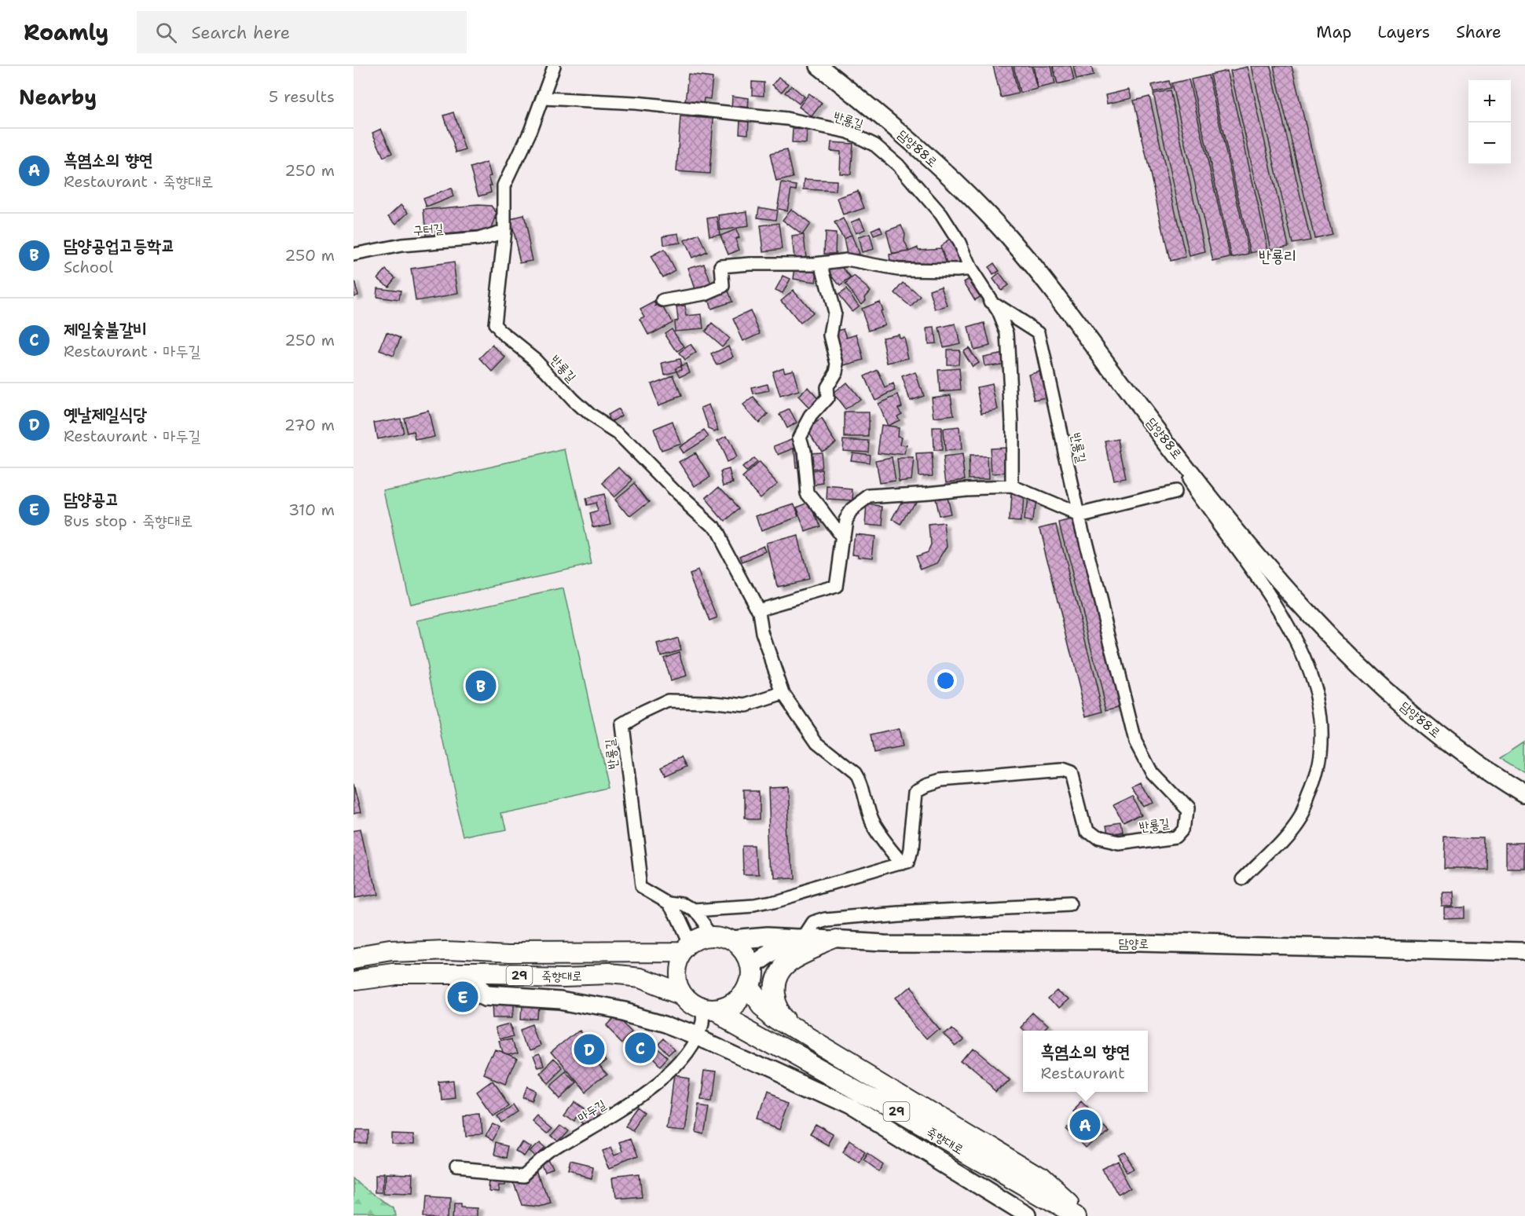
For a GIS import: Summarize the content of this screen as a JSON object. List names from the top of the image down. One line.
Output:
{"streets":{"main road":["담양88로","담양로","29","죽향대로"],"street":["반룡길","구터길","마두길"]},"crossings":[["반룡길","구터길"],["담양로","죽향대로"],["담양로","마두길"],["죽향대로","마두길"]],"districts":["반룡리"],"page":{"header":"Roamly","search":"Search here","nav":["Map","Layers","Share"],"heading":["Nearby","5 results"],"map_buttons":["+","−"],"list":[{"mark":"A","name":"흑염소의 향연","note":"Restaurant · 죽향대로","value":"250 m"},{"mark":"B","name":"담양공업고등학교","note":"School","value":"250 m"},{"mark":"C","name":"제일숯불갈비","note":"Restaurant · 마두길","value":"250 m"},{"mark":"D","name":"옛날제일식당","note":"Restaurant · 마두길","value":"270 m"},{"mark":"E","name":"담양공고","note":"Bus stop · 죽향대로","value":"310 m"}],"pins":["B","E","C","D","A"],"popup":["흑염소의 향연","Restaurant"]}}
